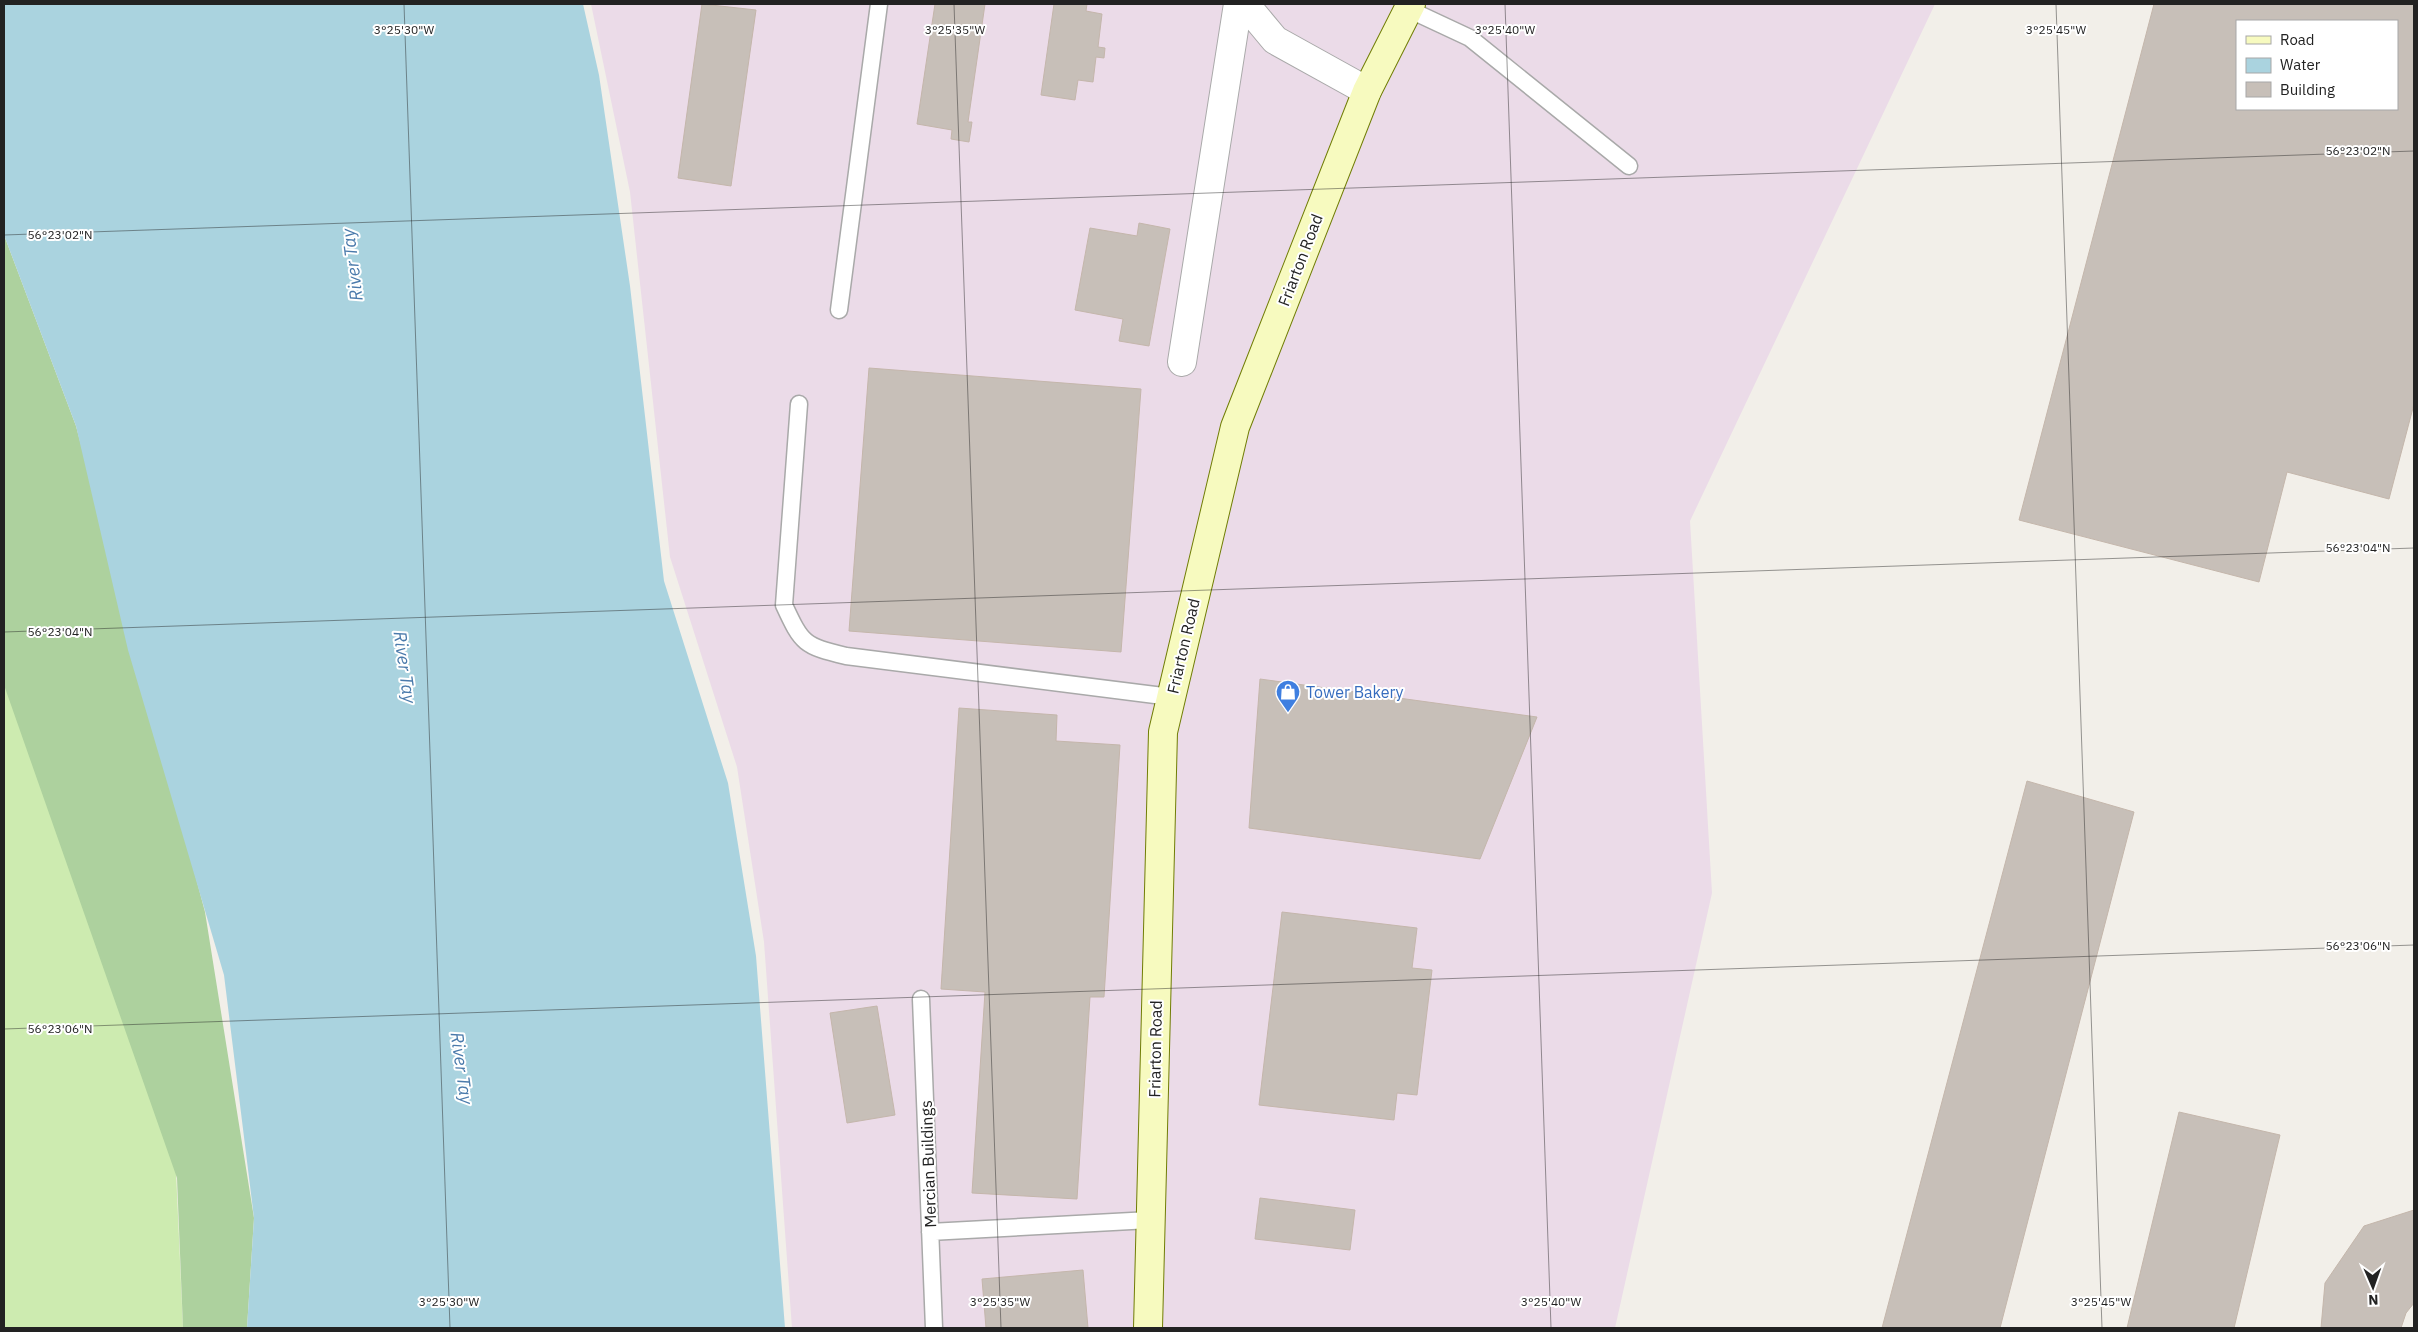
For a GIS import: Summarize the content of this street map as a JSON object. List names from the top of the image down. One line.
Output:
{"streets":{"street":["Friarton Road"],"lane":["Mercian Buildings"]},"water":["River Tay"],"places":{"shop":["Tower Bakery"]},"legend":["Road","Water","Building"],"north":"bottom","coordinates":["3°25'30\"W","3°25'35\"W","3°25'40\"W","3°25'45\"W","56°23'02\"N","56°23'04\"N","56°23'06\"N"]}
